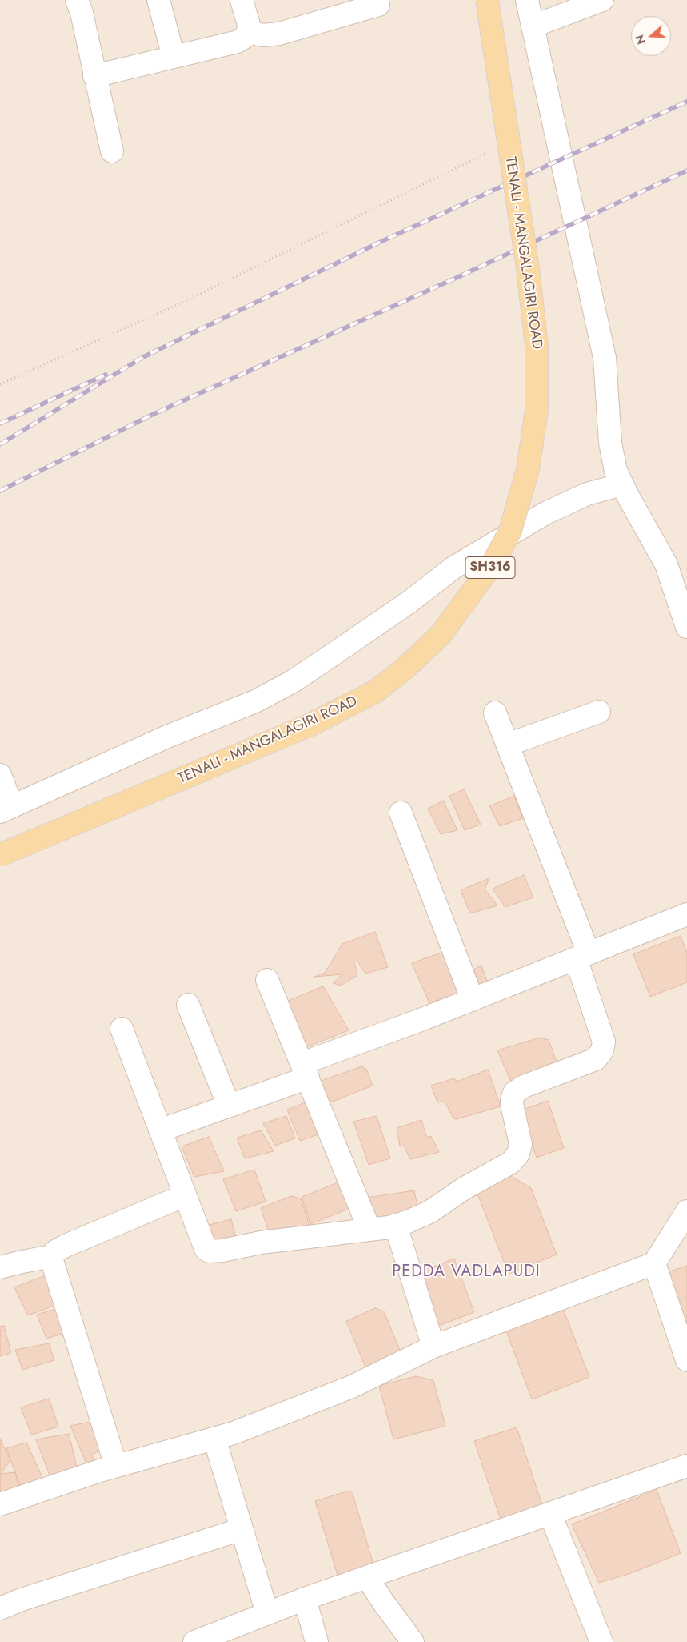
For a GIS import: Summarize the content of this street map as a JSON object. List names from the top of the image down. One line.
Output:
{"streets":{"main road":["TENALI - MANGALAGIRI ROAD","SH316"]},"districts":["PEDDA VADLAPUDI"],"north":"left"}
